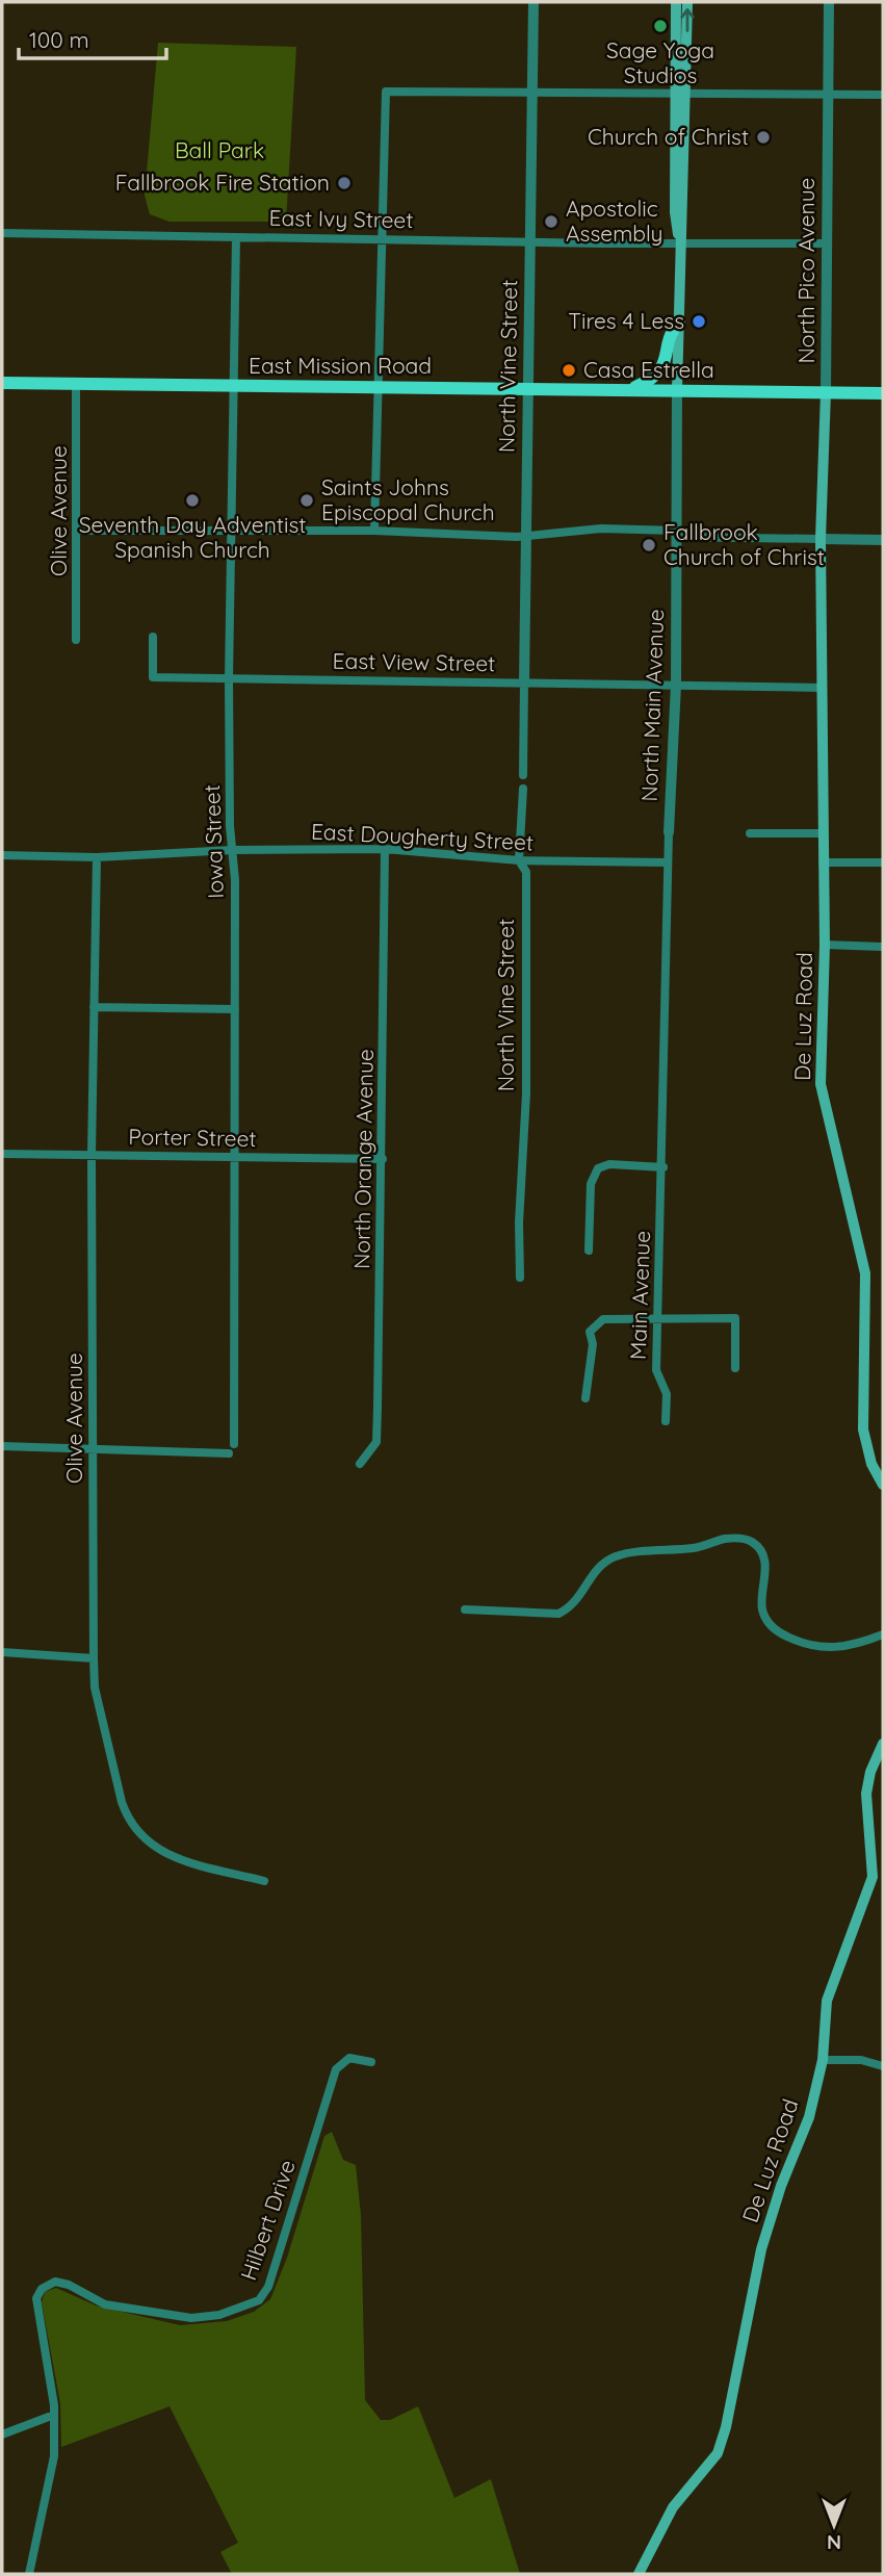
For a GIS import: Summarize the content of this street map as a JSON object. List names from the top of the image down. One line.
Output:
{"streets":{"main road":["North Pico Avenue","East Mission Road","North Main Avenue","De Luz Road"],"street":["East Ivy Street","North Vine Street","Olive Avenue","East View Street","East Dougherty Street","Iowa Street","Porter Street","North Orange Avenue","Main Avenue","Hilbert Drive"]},"crossings":[["East Ivy Street","North Pico Avenue"],["East Ivy Street","North Vine Street"],["East Ivy Street","North Main Avenue"],["East Ivy Street","Iowa Street"],["North Pico Avenue","East Mission Road"],["North Pico Avenue","De Luz Road"],["East Mission Road","North Vine Street"],["East Mission Road","Olive Avenue"],["East Mission Road","North Main Avenue"],["East Mission Road","Iowa Street"],["North Vine Street","East View Street"],["North Vine Street","East Dougherty Street"],["Olive Avenue","East Dougherty Street"],["Olive Avenue","Iowa Street"],["Olive Avenue","Porter Street"],["East View Street","North Main Avenue"],["East View Street","Iowa Street"],["East View Street","De Luz Road"],["North Main Avenue","East Dougherty Street"],["North Main Avenue","Main Avenue"],["East Dougherty Street","Iowa Street"],["East Dougherty Street","North Orange Avenue"],["Iowa Street","Porter Street"],["Porter Street","North Orange Avenue"]],"parks":["Ball Park"],"places":["Sage Yoga Studios","Church of Christ","Fallbrook Fire Station","Apostolic Assembly","Tires 4 Less","Casa Estrella","Seventh Day Adventist Spanish Church","Saints Johns Episcopal Church","Fallbrook Church of Christ"],"scale_bar":"100 m","north":"bottom"}
